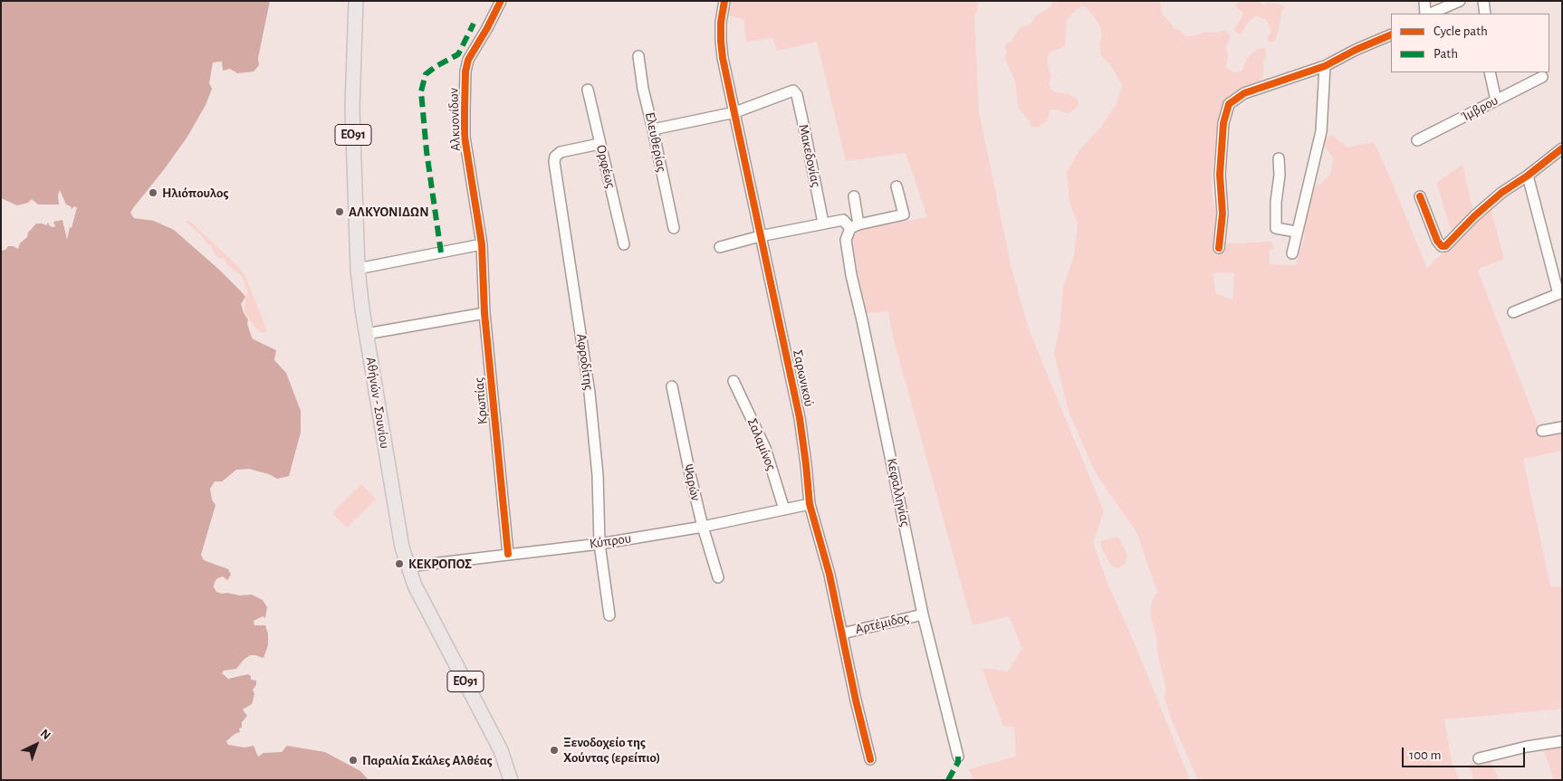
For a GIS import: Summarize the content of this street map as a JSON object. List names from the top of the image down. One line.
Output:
{"streets":{"main road":["ΕΟ91","Αθήνών - Σουνίου"],"street":["Ίμβρου","Αλκυονίδων","Ελευθερίας","Μακεδονίας","Ορφέως","Αφροδίτης","Σαρωνικού","Κρωπίας","Σαλαμίνος","Ψαρών","Κεφαλληνίας","Κύπρου","Αρτέμιδος"]},"crossings":[["Αλκυονίδων","Κρωπίας"],["Μακεδονίας","Σαρωνικού"],["Ορφέως","Αφροδίτης"],["Αφροδίτης","Κύπρου"],["Σαρωνικού","Κύπρου"],["Σαρωνικού","Αρτέμιδος"],["Κρωπίας","Κύπρου"],["Αθήνών - Σουνίου","Κύπρου"],["Σαλαμίνος","Κύπρου"],["Ψαρών","Κύπρου"],["Κεφαλληνίας","Αρτέμιδος"]],"places":["Ηλιόπουλος","ΑΛΚΥΟΝΙΔΩΝ","ΚΕΚΡΟΠΟΣ","Ξενοδοχείο της Χούντας (ερείπιο)","Παραλία Σκάλες Αλθέας"],"legend":["Cycle path","Path"],"scale_bar":"100 m","north":"top right"}
